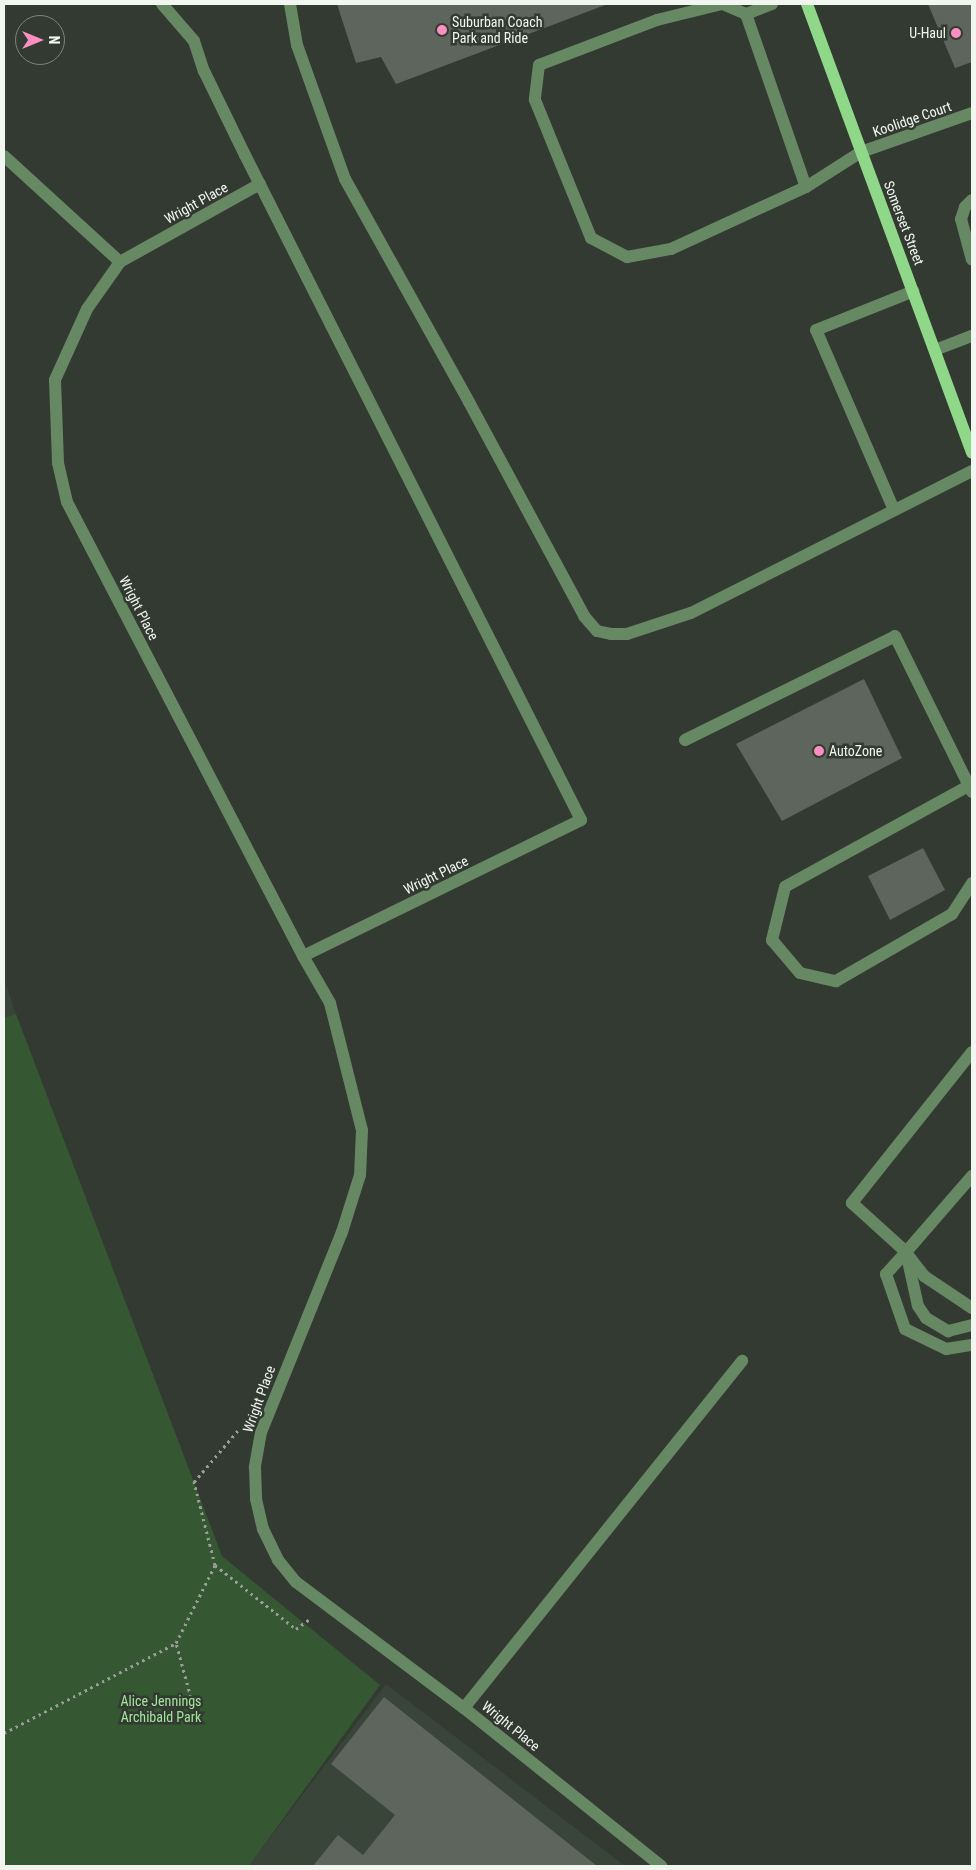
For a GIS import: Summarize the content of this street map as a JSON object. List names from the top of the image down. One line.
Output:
{"streets":{"main road":["Somerset Street"],"street":["Koolidge Court","Wright Place"]},"crossings":[["Koolidge Court","Somerset Street"]],"parks":["Alice Jennings Archibald Park"],"places":["Suburban Coach Park and Ride","U-Haul","AutoZone"],"north":"right"}
